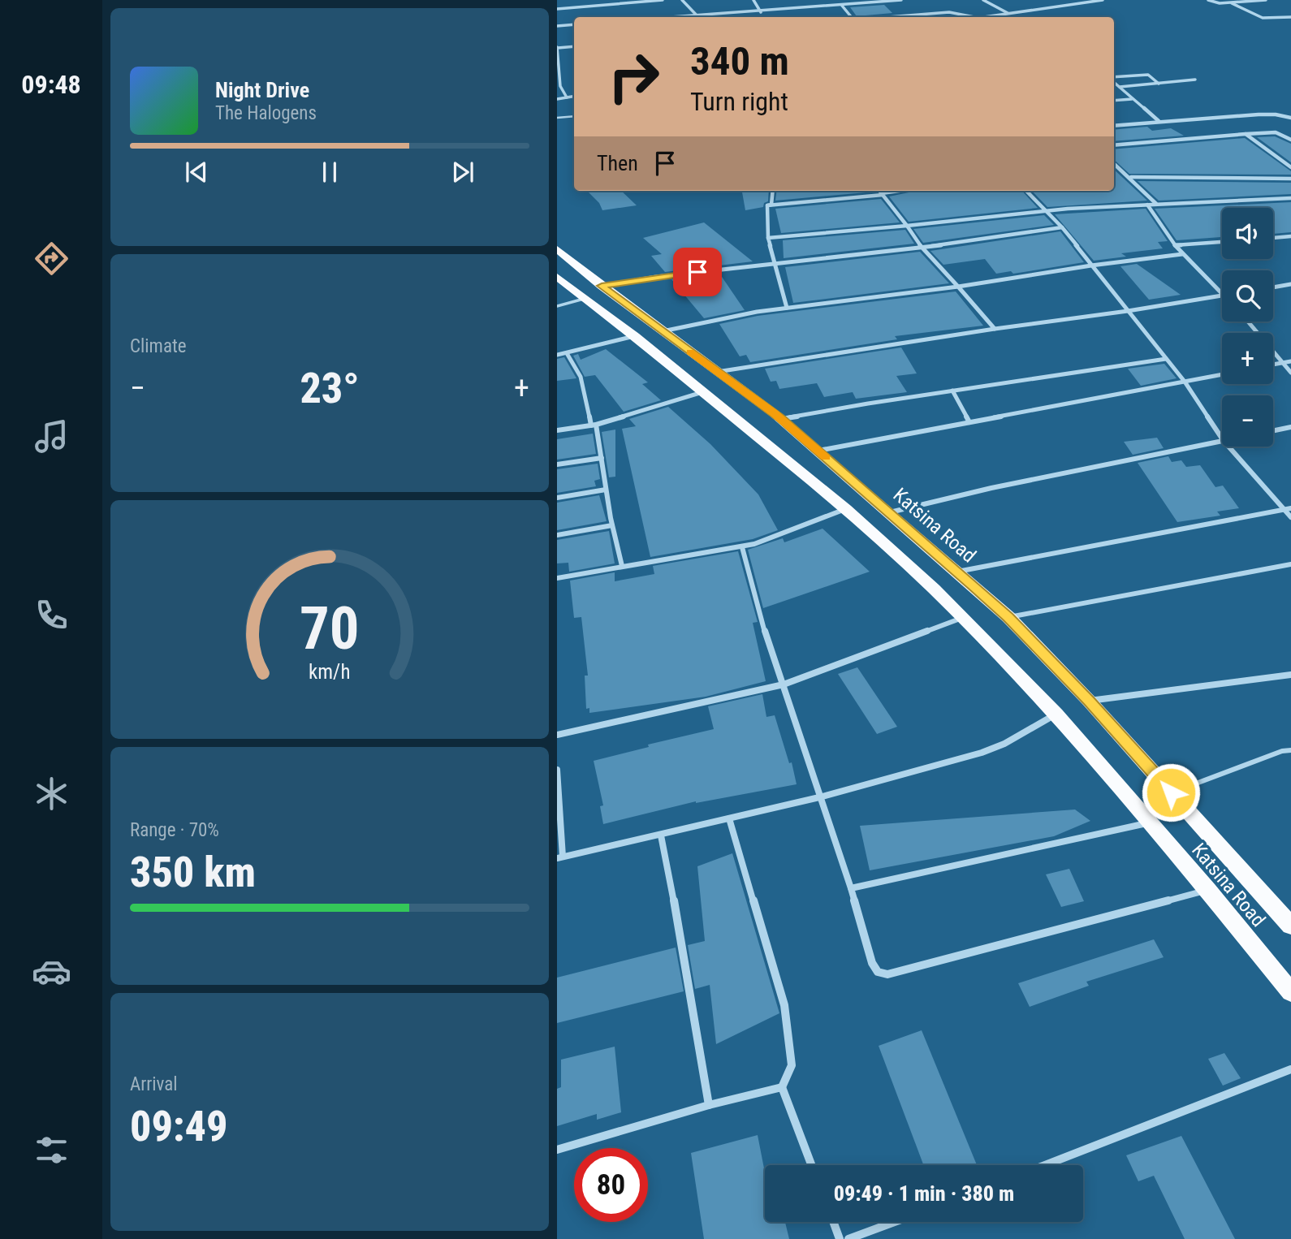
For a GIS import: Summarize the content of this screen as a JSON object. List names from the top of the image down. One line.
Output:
{"streets":{"highway":["Katsina Road"]},"page":{"tabs":"09:48","turn":["340 m","Turn right"],"song":["Night Drive","The Halogens"],"then":"Then","map_buttons":["+","−"],"tile":["Climate",["Range · 70%","350 km"],["Arrival","09:49"]],"heat":["−","23°","+"],"limit":"80","trip":"09:49 · 1 min · 380 m","gauge":["70","km/h"]}}
